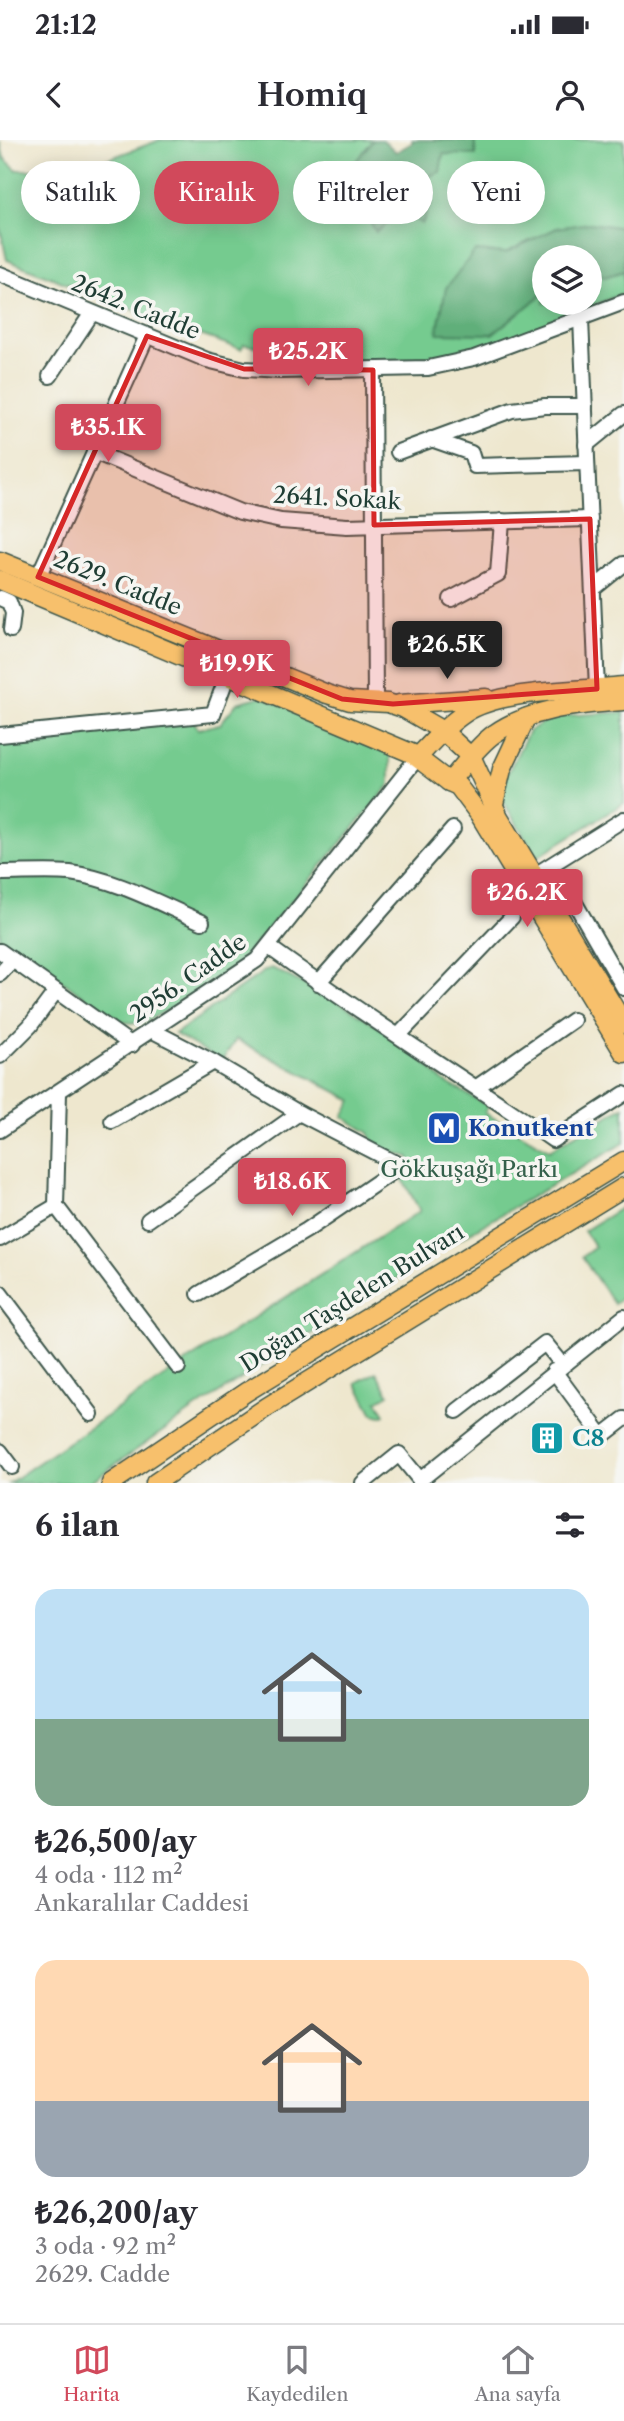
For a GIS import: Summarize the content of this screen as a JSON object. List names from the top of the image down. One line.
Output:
{"streets":{"main road":["2629. Cadde","Doğan Taşdelen Bulvarı"],"street":["2642. Cadde","2641. Sokak","2956. Cadde"]},"crossings":[["2629. Cadde","2956. Cadde"]],"parks":["Gökkuşağı Parkı"],"places":{"metro station":["Konutkent"],"building":["C8"]},"page":{"status":"21:12","header":"Homiq","chip":["Satılık","Kiralık","Filtreler","Yeni"],"price":["₺25.2K","₺35.1K","₺26.5K","₺19.9K","₺26.2K","₺18.6K"],"heading":"6 ilan","list":[{"name":"₺26,500/ay","note":"4 oda · 112 m² · Ankaralılar Caddesi"},{"name":"₺26,200/ay","note":"3 oda · 92 m² · 2629. Cadde"}],"tabs":["Harita","Kaydedilen","Ana sayfa"]}}
